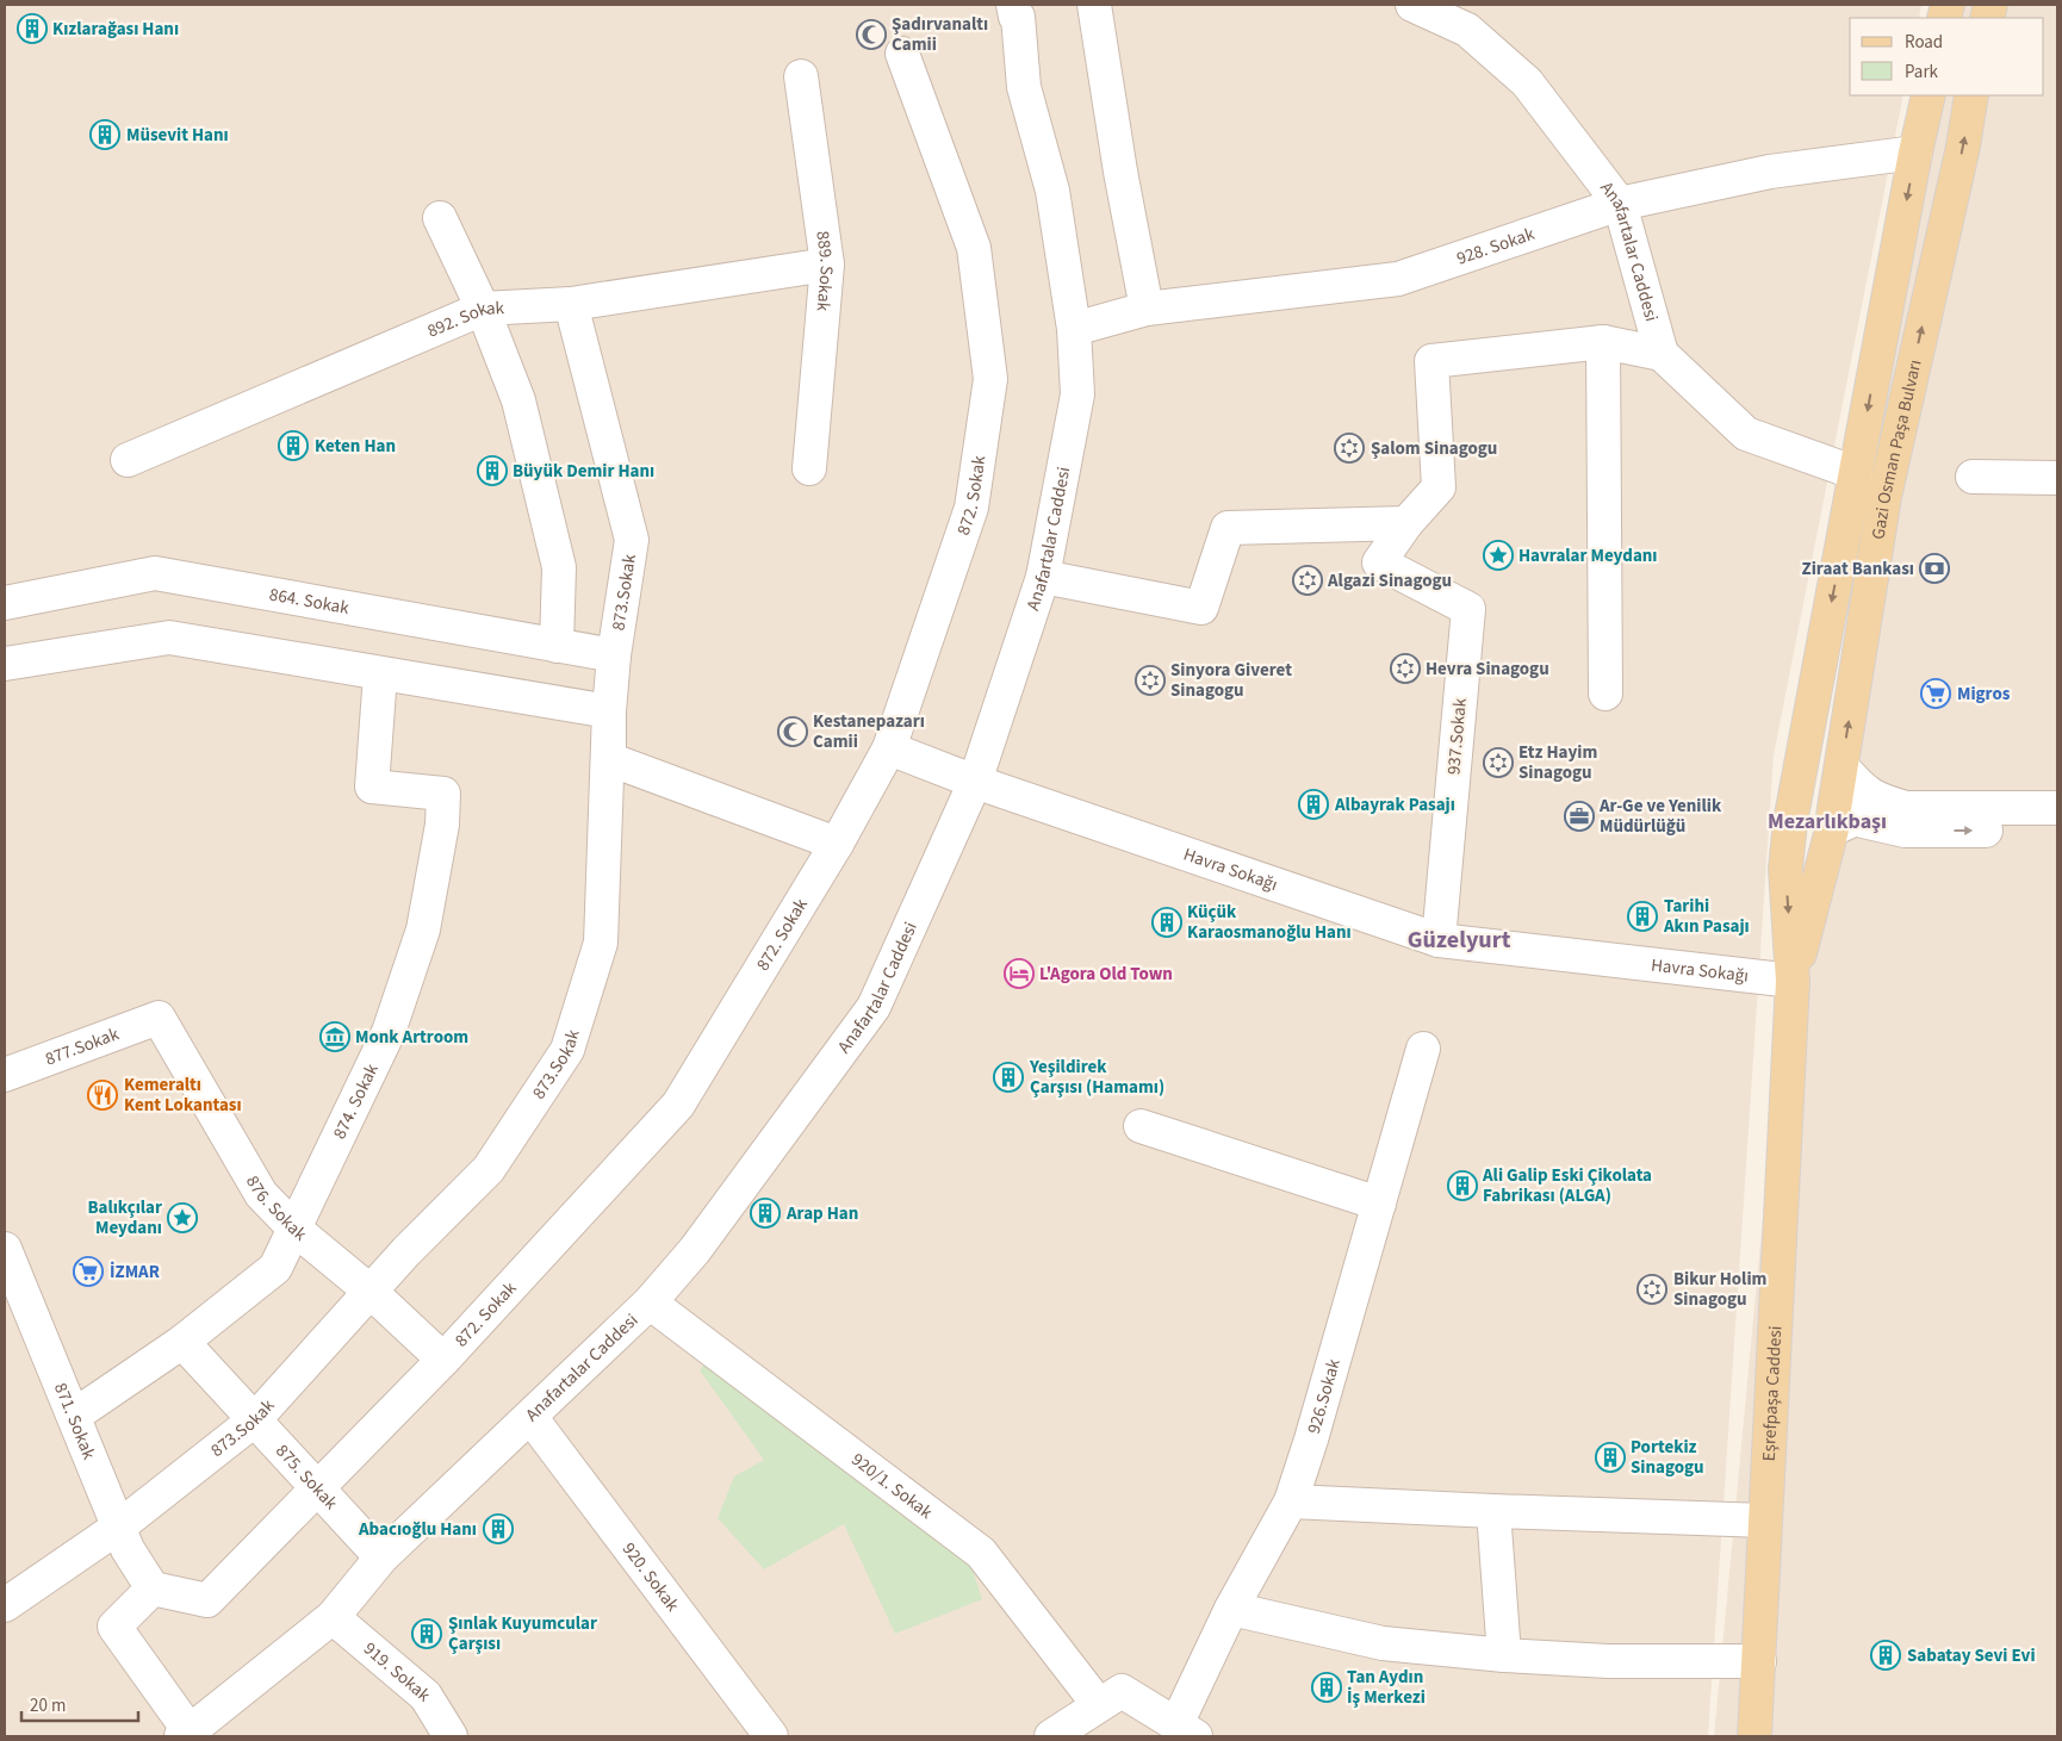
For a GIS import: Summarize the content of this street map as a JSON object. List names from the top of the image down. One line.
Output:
{"streets":{"main road":["Gazi Osman Paşa Bulvarı","Eşrefpaşa Caddesi"],"street":["928. Sokak","Anafartalar Caddesi","889. Sokak","892. Sokak","872. Sokak","873.Sokak","864. Sokak","937.Sokak","Havra Sokağı","877.Sokak","874. Sokak","876. Sokak","926.Sokak","871. Sokak","875. Sokak","920/1. Sokak","920. Sokak","919. Sokak"]},"crossings":[["928. Sokak","Anafartalar Caddesi"],["928. Sokak","Gazi Osman Paşa Bulvarı"],["Anafartalar Caddesi","Havra Sokağı"],["Anafartalar Caddesi","875. Sokak"],["Anafartalar Caddesi","920/1. Sokak"],["Anafartalar Caddesi","920. Sokak"],["Anafartalar Caddesi","919. Sokak"],["889. Sokak","892. Sokak"],["892. Sokak","873.Sokak"],["Gazi Osman Paşa Bulvarı","Eşrefpaşa Caddesi"],["872. Sokak","Havra Sokağı"],["872. Sokak","876. Sokak"],["872. Sokak","871. Sokak"],["872. Sokak","875. Sokak"],["873.Sokak","864. Sokak"],["873.Sokak","876. Sokak"],["873.Sokak","871. Sokak"],["873.Sokak","875. Sokak"],["937.Sokak","Havra Sokağı"],["Havra Sokağı","Eşrefpaşa Caddesi"],["877.Sokak","876. Sokak"],["874. Sokak","876. Sokak"],["874. Sokak","871. Sokak"],["874. Sokak","875. Sokak"]],"districts":["Mezarlıkbaşı","Güzelyurt"],"places":{"building":["Kızlarağası Hanı","Müsevit Hanı","Keten Han","Büyük Demir Hanı","Albayrak Pasajı","Tarihi Akın Pasajı","Küçük Karaosmanoğlu Hanı","Yeşildirek Çarşısı (Hamamı)","Ali Galip Eski Çikolata Fabrikası (ALGA)","Arap Han","Portekiz Sinagogu","Abacıoğlu Hanı","Şınlak Kuyumcular Çarşısı","Sabatay Sevi Evi","Tan Aydın İş Merkezi"],"mosque":["Şadırvanaltı Camii","Kestanepazarı Camii"],"synagogue":["Şalom Sinagogu","Algazi Sinagogu","Hevra Sinagogu","Sinyora Giveret Sinagogu","Etz Hayim Sinagogu","Bikur Holim Sinagogu"],"place":["Havralar Meydanı","Balıkçılar Meydanı"],"bank":["Ziraat Bankası"],"supermarket":["Migros","İZMAR"],"office":["Ar-Ge ve Yenilik Müdürlüğü"],"hotel":["L'Agora Old Town"],"museum":["Monk Artroom"],"restaurant":["Kemeraltı Kent Lokantası"]},"legend":["Road","Park"],"scale_bar":"20 m"}
